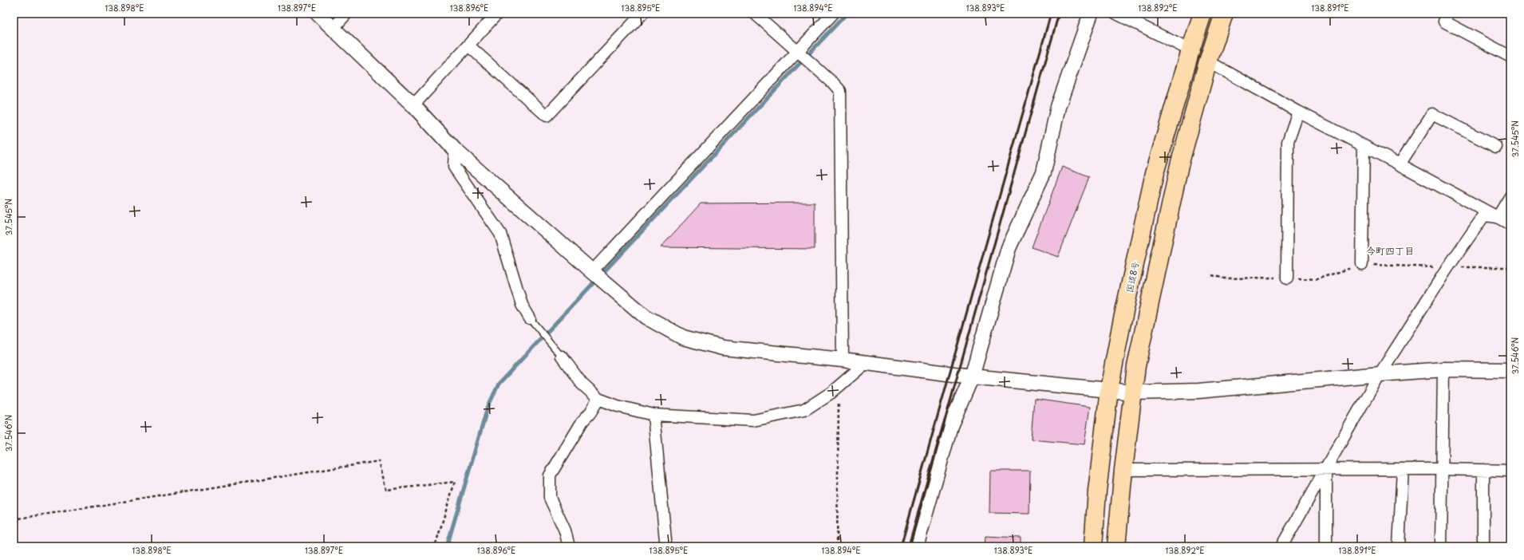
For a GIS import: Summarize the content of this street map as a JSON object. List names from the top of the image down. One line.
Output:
{"streets":{"highway":["国道8号"]},"districts":["今町四丁目"],"coordinates":["138.898°E","138.897°E","138.896°E","138.895°E","138.894°E","138.893°E","138.892°E","138.891°E","37.545°N","37.546°N"]}
